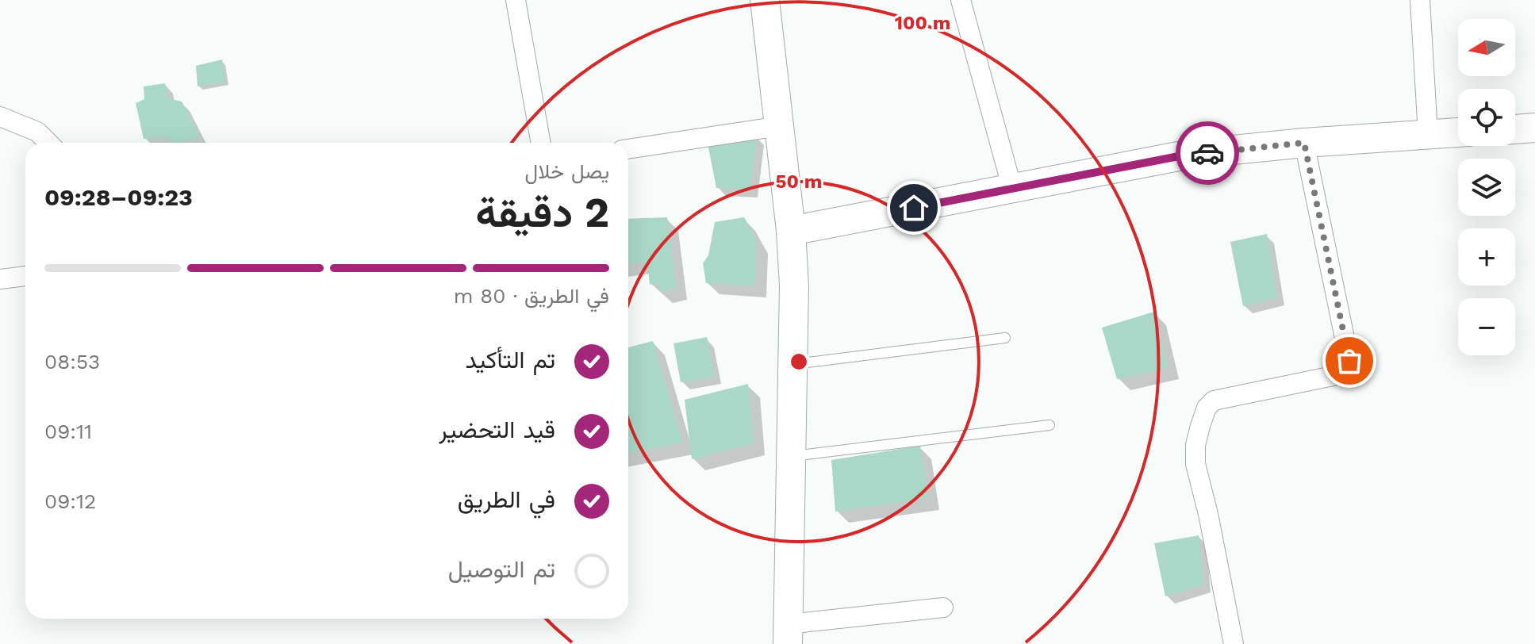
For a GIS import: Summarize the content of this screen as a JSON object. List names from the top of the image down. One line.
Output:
{"north":"left","page":{"map_buttons":["+","−"],"heading":["2 دقيقة","يصل خلال","09:23–09:28"],"bar":"في الطريق · 80 m","list":[["تم التأكيد","08:53"],["قيد التحضير","09:11"],["في الطريق","09:12"],"تم التوصيل"]},"rings":["100 m","50 m"]}
